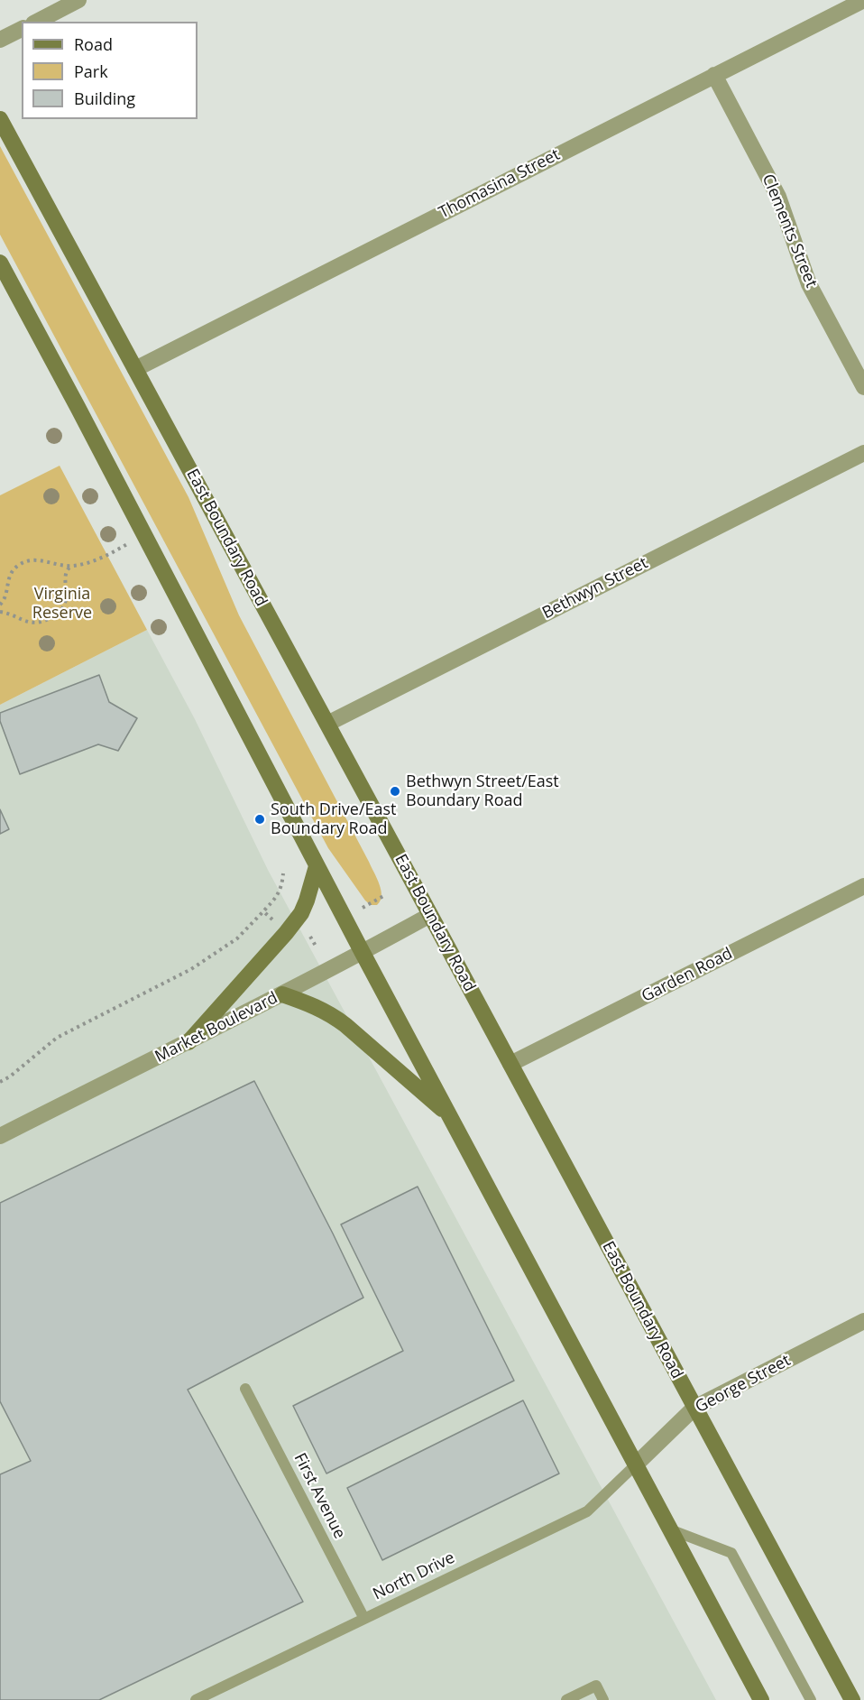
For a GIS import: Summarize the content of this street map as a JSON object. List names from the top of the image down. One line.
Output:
{"streets":{"main road":["East Boundary Road"],"street":["Thomasina Street","Clements Street","Bethwyn Street","Garden Road","Market Boulevard","George Street"],"lane":["First Avenue","North Drive"]},"crossings":[["Thomasina Street","Clements Street"],["Thomasina Street","East Boundary Road"],["East Boundary Road","Bethwyn Street"],["East Boundary Road","Garden Road"],["East Boundary Road","Market Boulevard"],["East Boundary Road","George Street"],["George Street","North Drive"],["First Avenue","North Drive"]],"parks":["Virginia Reserve"],"places":["Bethwyn Street/East Boundary Road","South Drive/East Boundary Road"],"legend":["Road","Park","Building"]}
